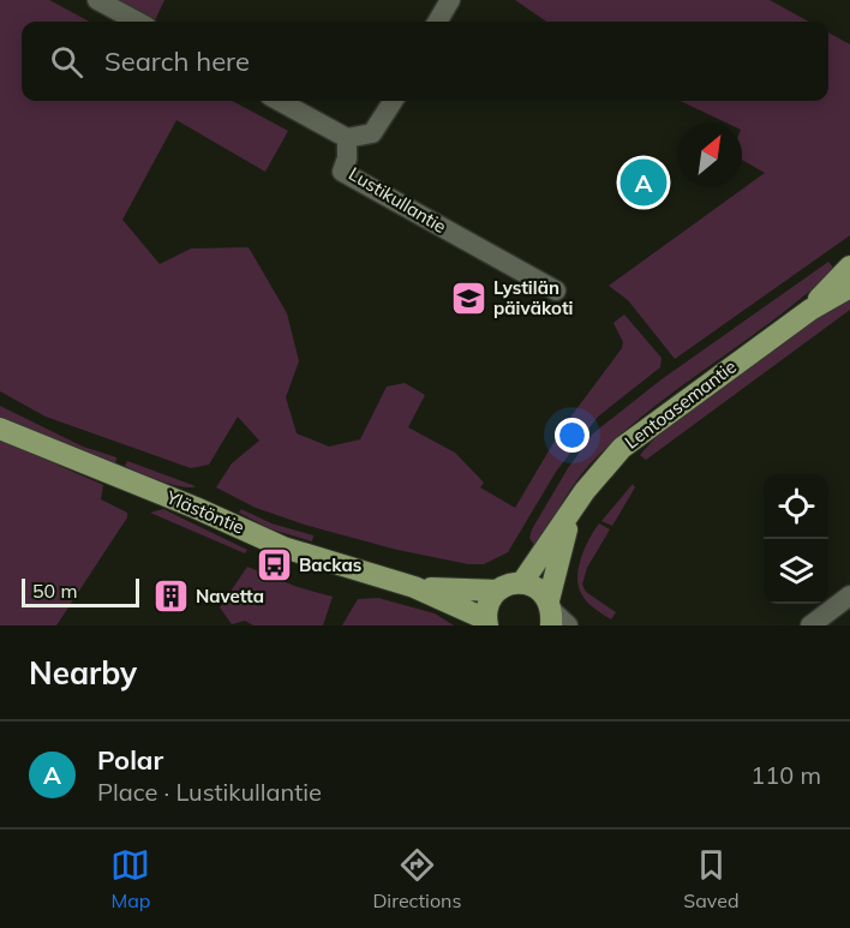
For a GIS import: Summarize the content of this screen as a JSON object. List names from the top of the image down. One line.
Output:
{"streets":{"main road":["Lentoasemantie","Ylästöntie"],"street":["Lustikullantie"]},"places":{"school or university":["Lystilän päiväkoti"],"bus stop":["Backas"],"building":["Navetta"]},"scale_bar":"50 m","north":"top right","page":{"search":"Search here","pins":"A","scale":"50 m","heading":"Nearby","list":[{"mark":"A","name":"Polar","note":"Place · Lustikullantie","value":"110 m"}],"nav":["Map","Directions","Saved"]}}
